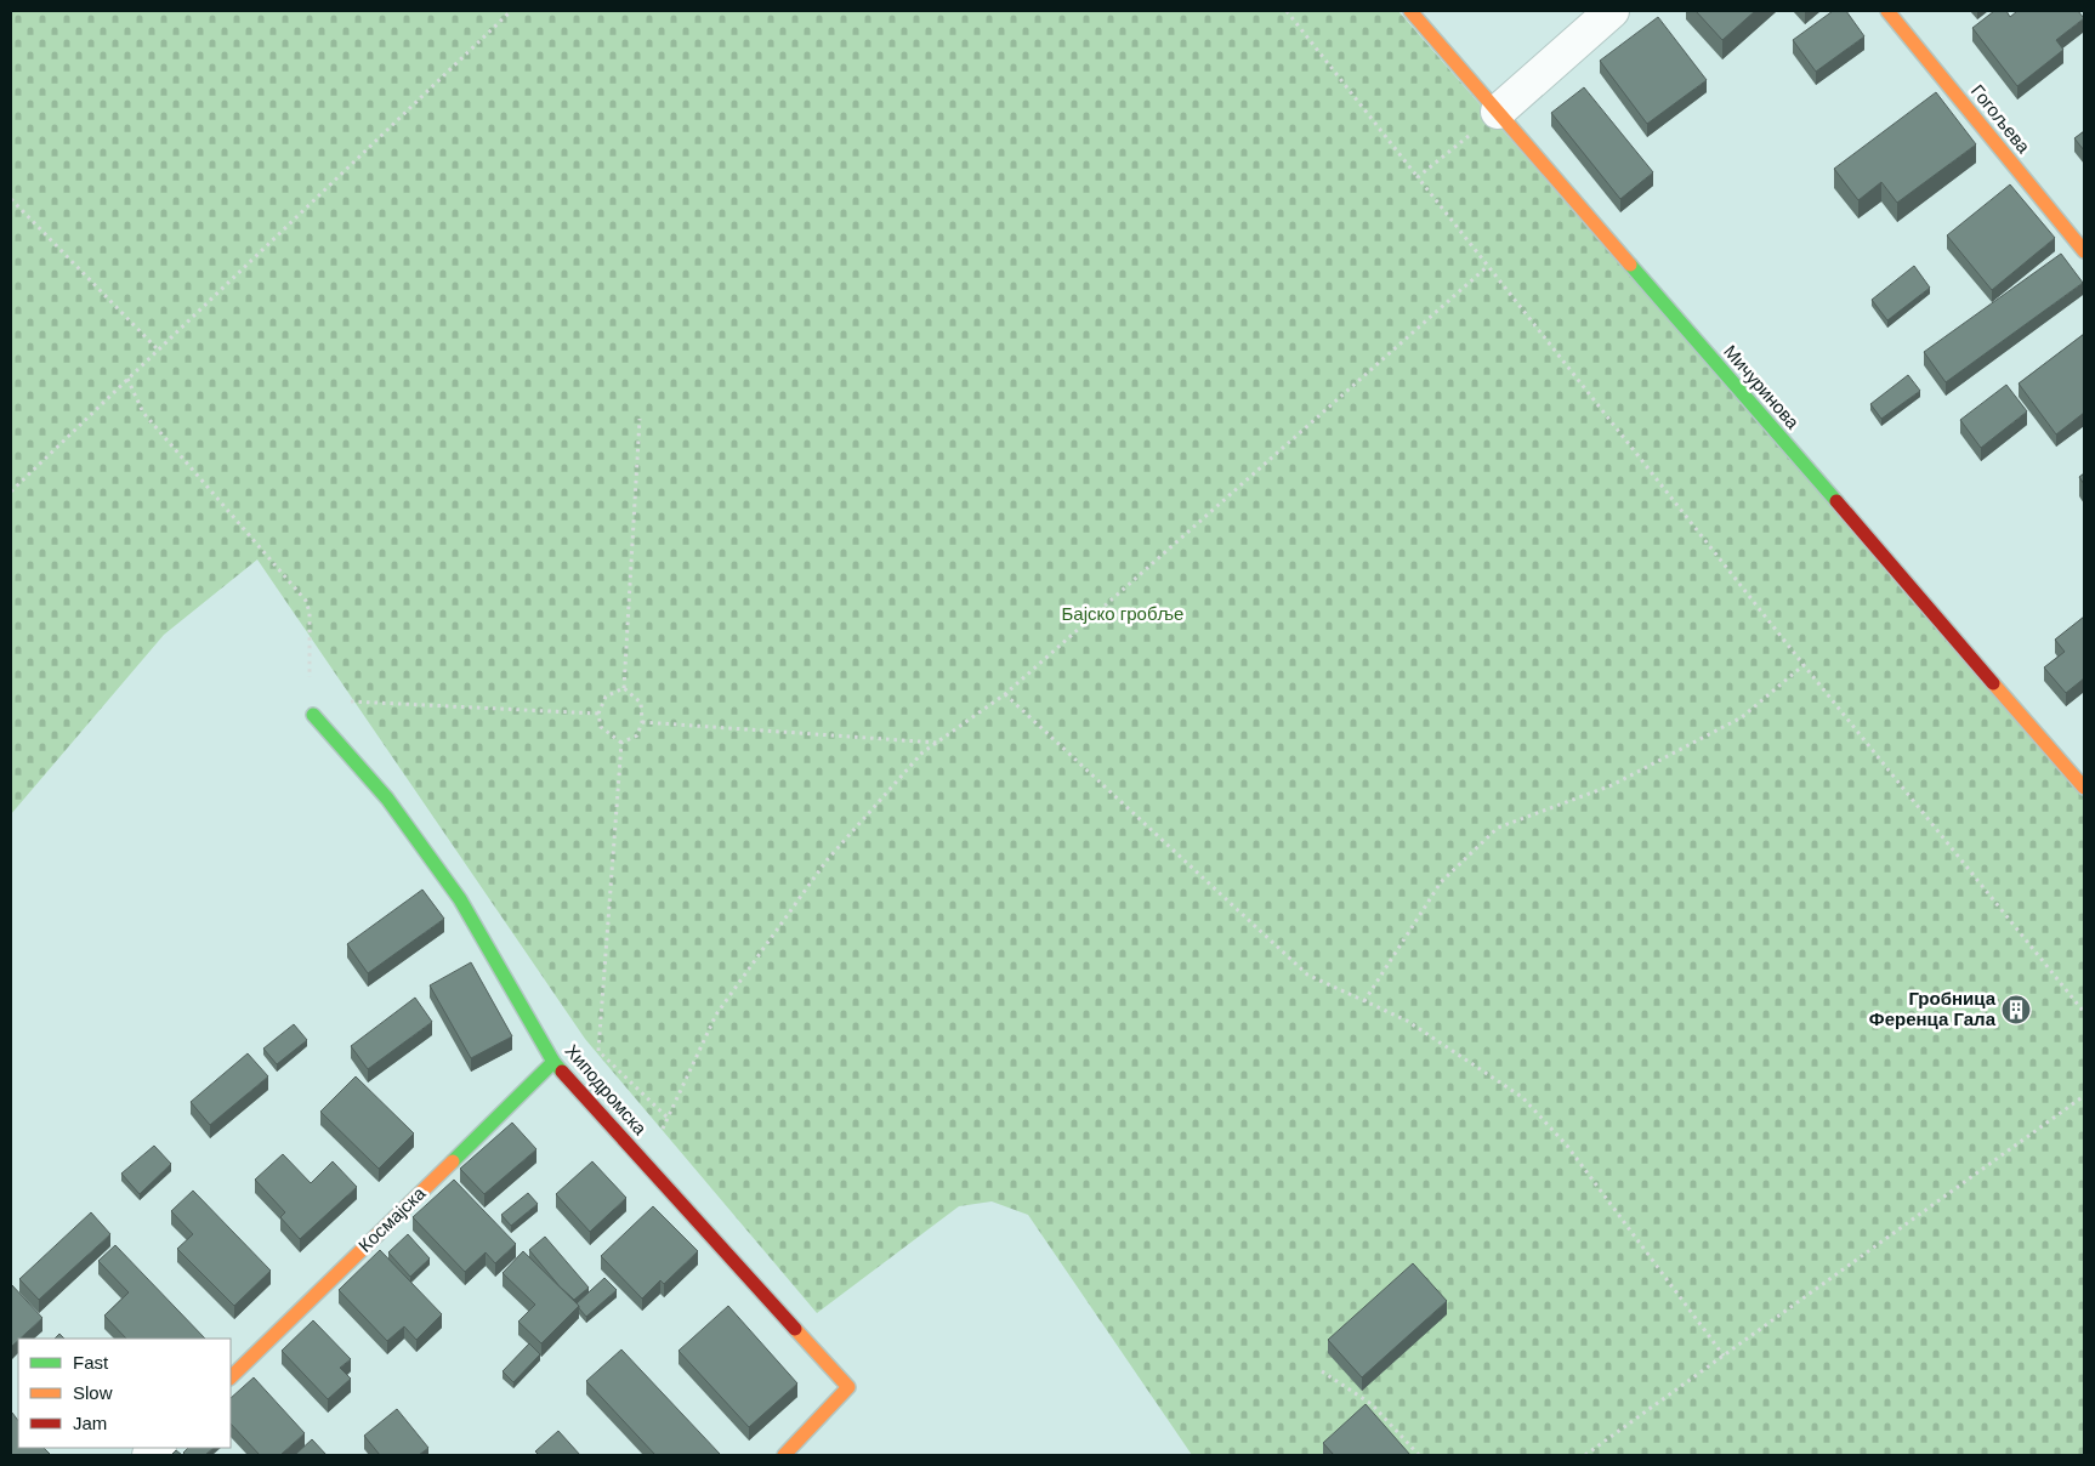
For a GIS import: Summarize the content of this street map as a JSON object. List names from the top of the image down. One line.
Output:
{"streets":{"street":["Гогољева","Мичуринова","Хиподромска","Космајска"]},"crossings":[["Хиподромска","Космајска"]],"parks":["Бајско гробље"],"places":{"building":["Гробница Ференца Гала"]},"legend":["Fast","Slow","Jam"]}
